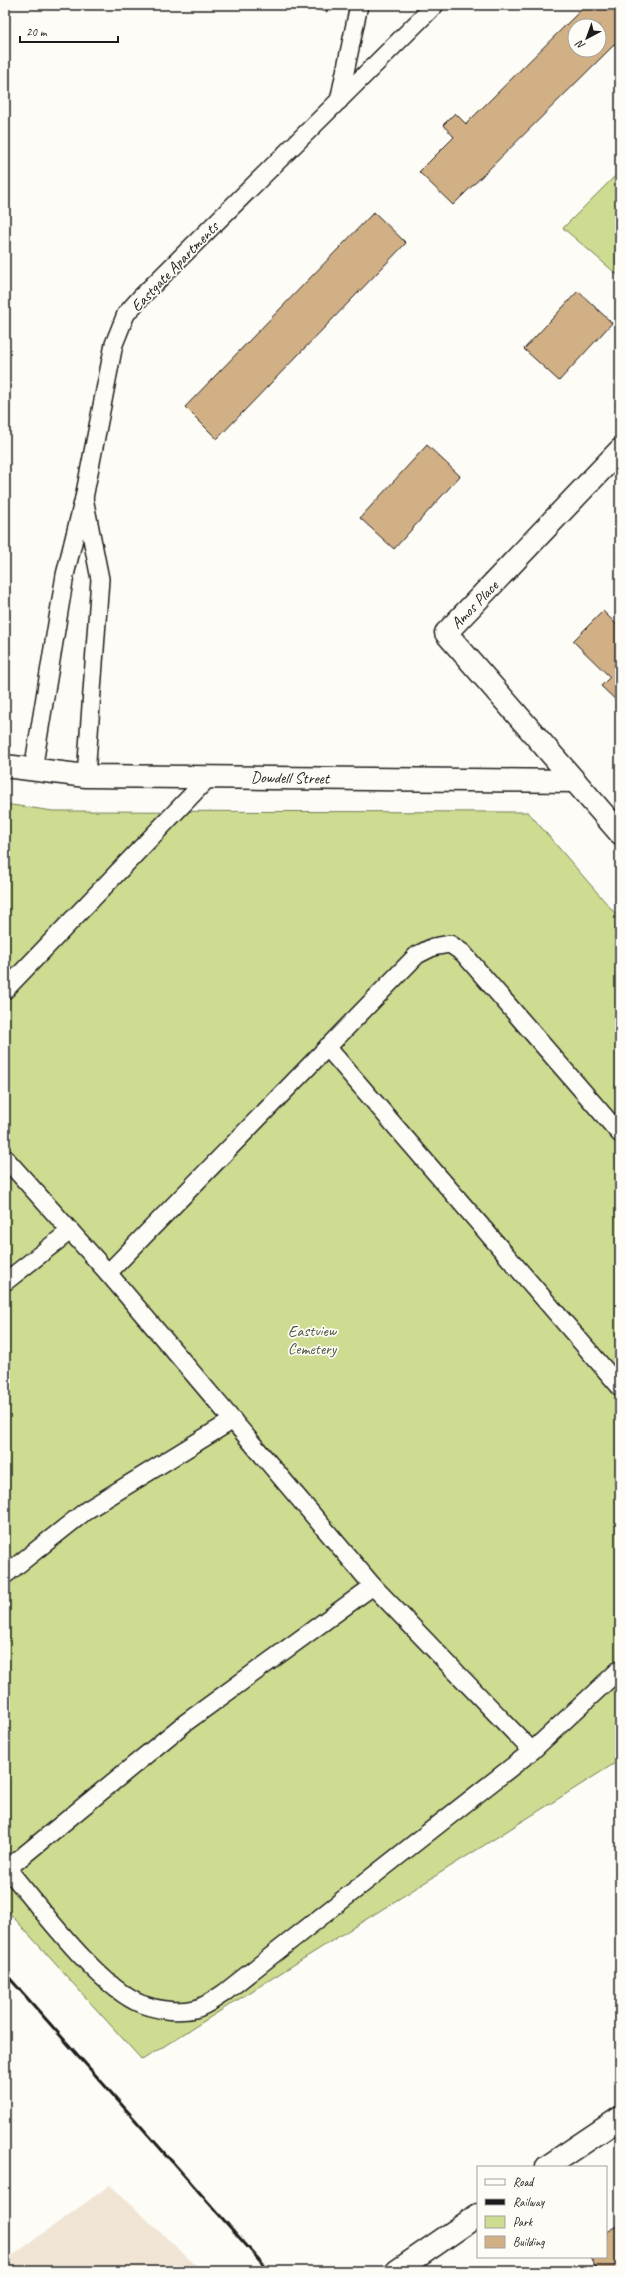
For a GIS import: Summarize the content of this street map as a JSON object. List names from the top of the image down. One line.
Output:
{"streets":{"street":["Amos Place","Dowdell Street"],"lane":["Eastgate Apartments"]},"crossings":[["Eastgate Apartments","Dowdell Street"],["Amos Place","Dowdell Street"]],"parks":["Eastview Cemetery"],"legend":["Road","Railway","Park","Building"],"scale_bar":"20 m","north":"bottom left"}
